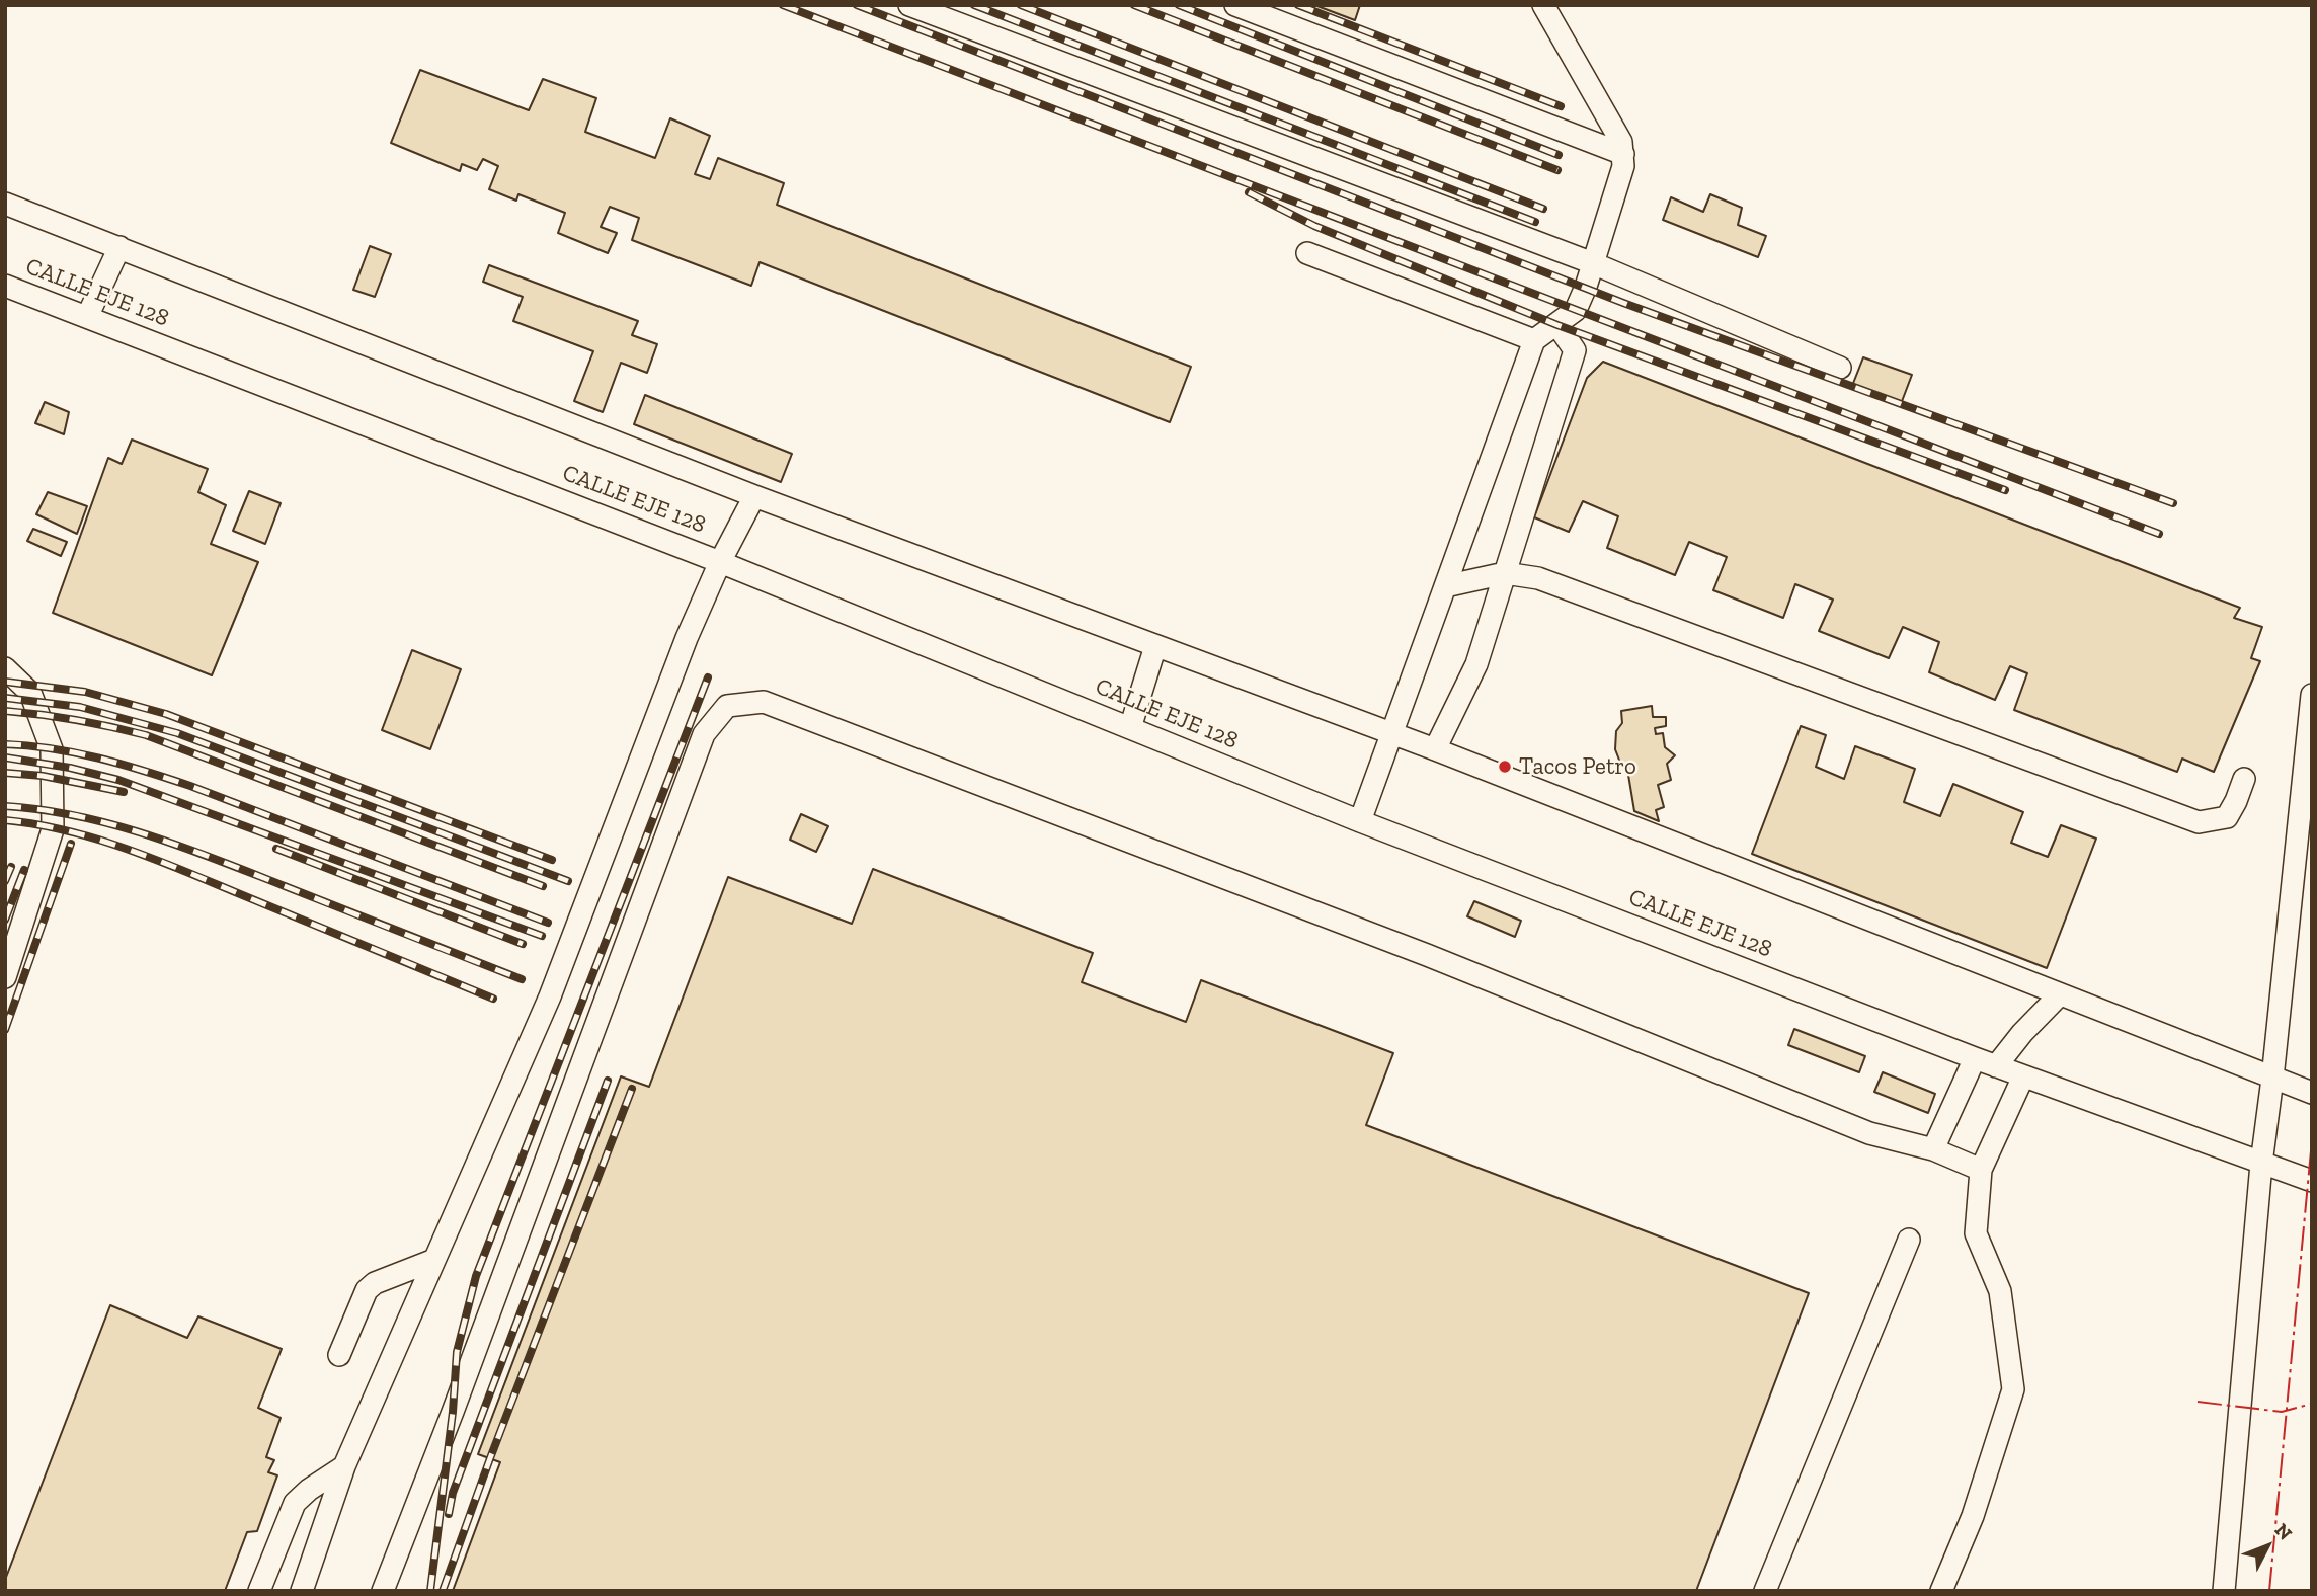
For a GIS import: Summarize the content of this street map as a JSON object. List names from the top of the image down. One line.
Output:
{"streets":{"street":["CALLE EJE 128"]},"places":["Tacos Petro"],"north":"top right"}
